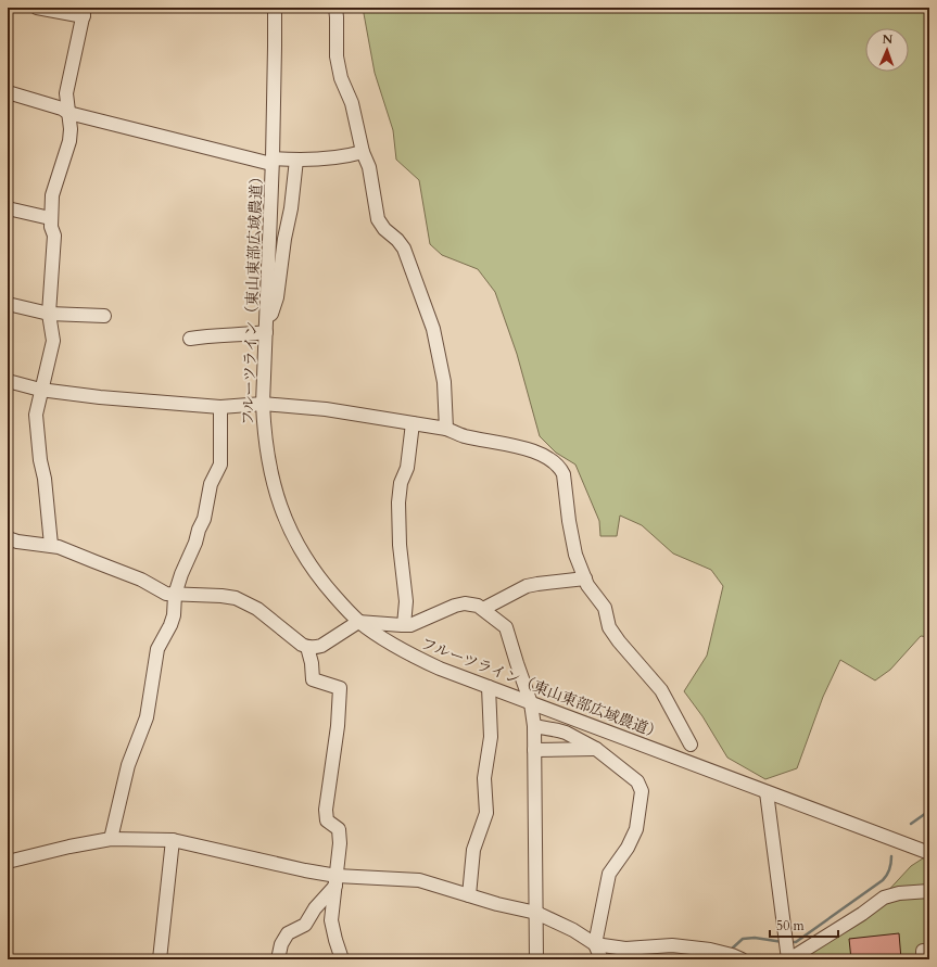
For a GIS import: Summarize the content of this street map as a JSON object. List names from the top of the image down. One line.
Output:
{"streets":{"street":["フルーツライン（東山東部広域農道）"]},"scale_bar":"50 m","north":"top"}
